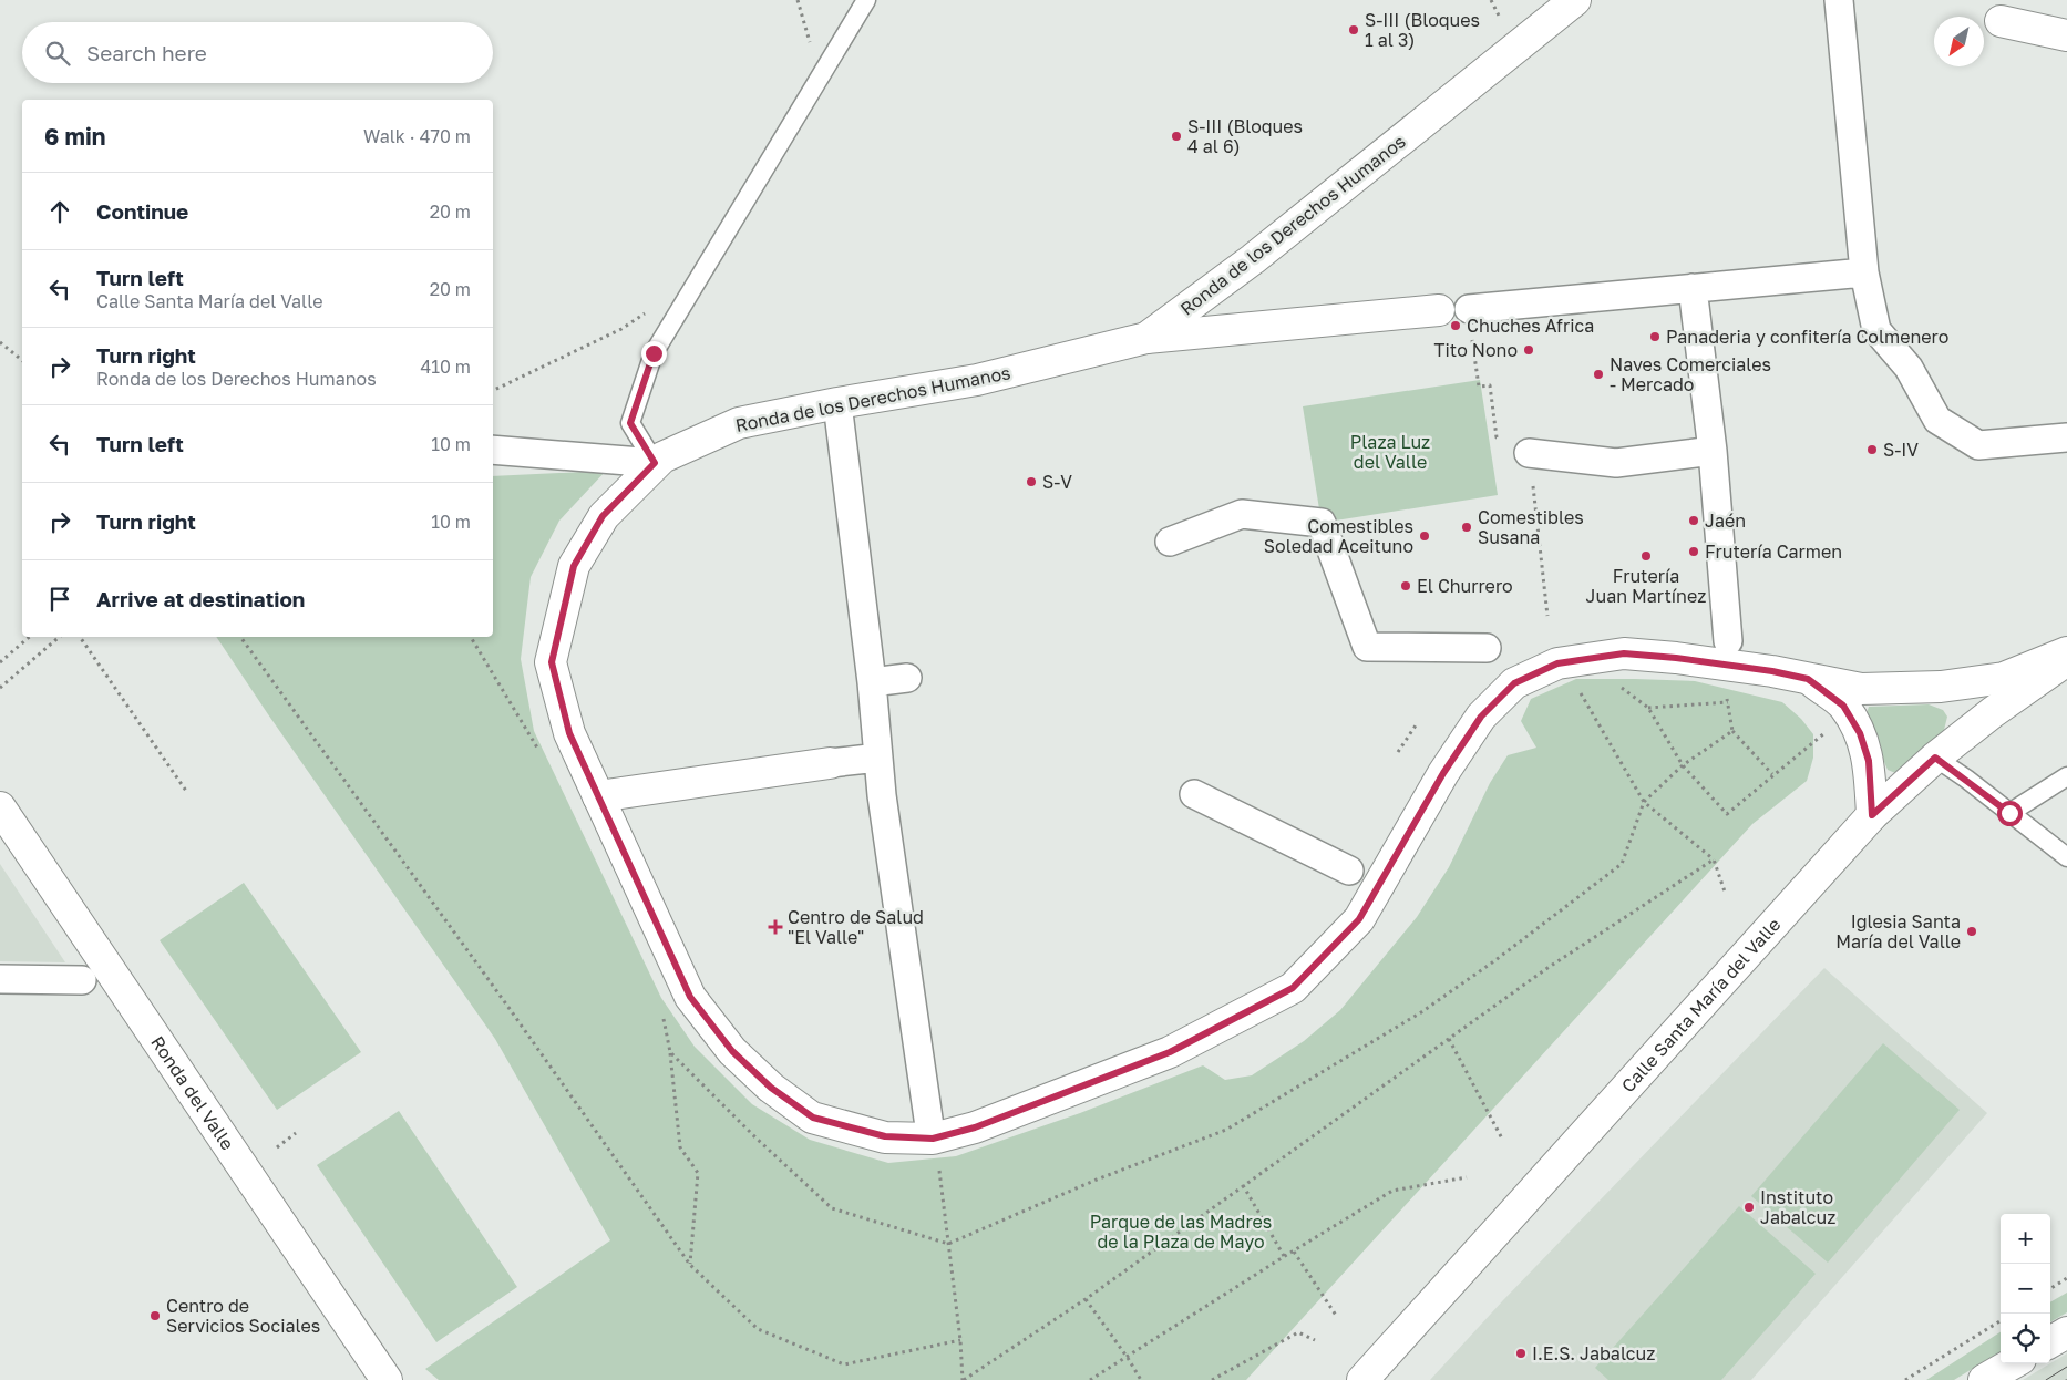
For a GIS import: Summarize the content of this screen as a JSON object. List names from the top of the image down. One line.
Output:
{"streets":{"main road":["Ronda de los Derechos Humanos","Calle Santa María del Valle","Ronda del Valle"]},"crossings":[["Ronda de los Derechos Humanos","Calle Santa María del Valle"]],"parks":["Plaza Luz del Valle","Parque de las Madres de la Plaza de Mayo"],"places":{"other":["S-III (Bloques 1 al 3)","S-III (Bloques 4 al 6)","Chuches Africa","Panaderia y confitería Colmenero","Tito Nono","Naves Comerciales - Mercado","S-IV","S-V","Jaén","Comestibles Susana","Comestibles Soledad Aceituno","Frutería Carmen","Frutería Juan Martínez","El Churrero","Iglesia Santa María del Valle","Instituto Jabalcuz","Centro de Servicios Sociales","I.E.S. Jabalcuz"],"health":["Centro de Salud \"El Valle\""]},"north":"bottom left","page":{"search":"Search here","heading":["6 min","Walk · 470 m"],"list":[["Continue","20 m"],["Turn left","Calle Santa María del Valle","20 m"],["Turn right","Ronda de los Derechos Humanos","410 m"],["Turn left","10 m"],["Turn right","10 m"],"Arrive at destination"],"map_buttons":["+","−"]}}
